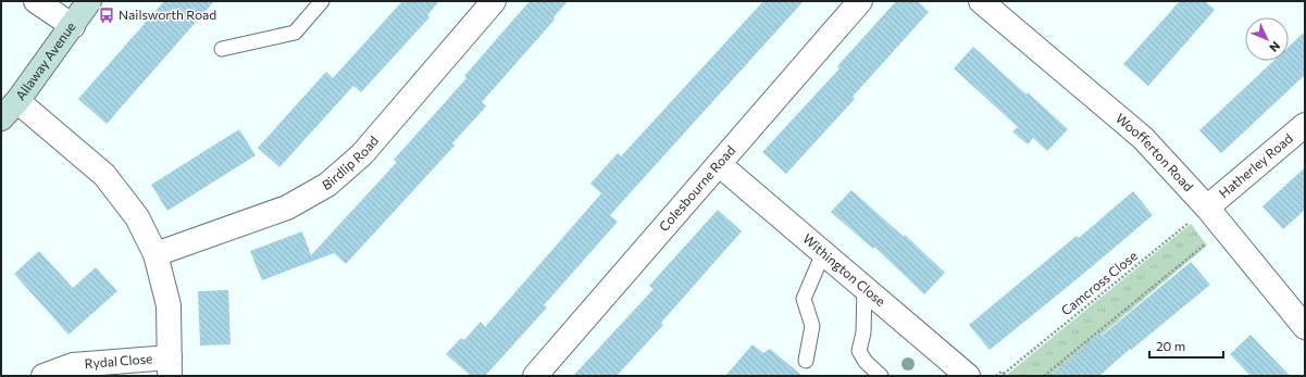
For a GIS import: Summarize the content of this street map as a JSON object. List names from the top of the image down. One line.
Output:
{"streets":{"street":["Allaway Avenue","Woofferton Road","Birdlip Road","Hatherley Road","Colesbourne Road","Withington Close","Rydal Close"],"path":["Camcross Close"]},"crossings":[["Woofferton Road","Hatherley Road"],["Woofferton Road","Camcross Close"],["Hatherley Road","Camcross Close"],["Colesbourne Road","Withington Close"]],"places":{"bus stop":["Nailsworth Road"]},"scale_bar":"20 m","north":"bottom right"}
